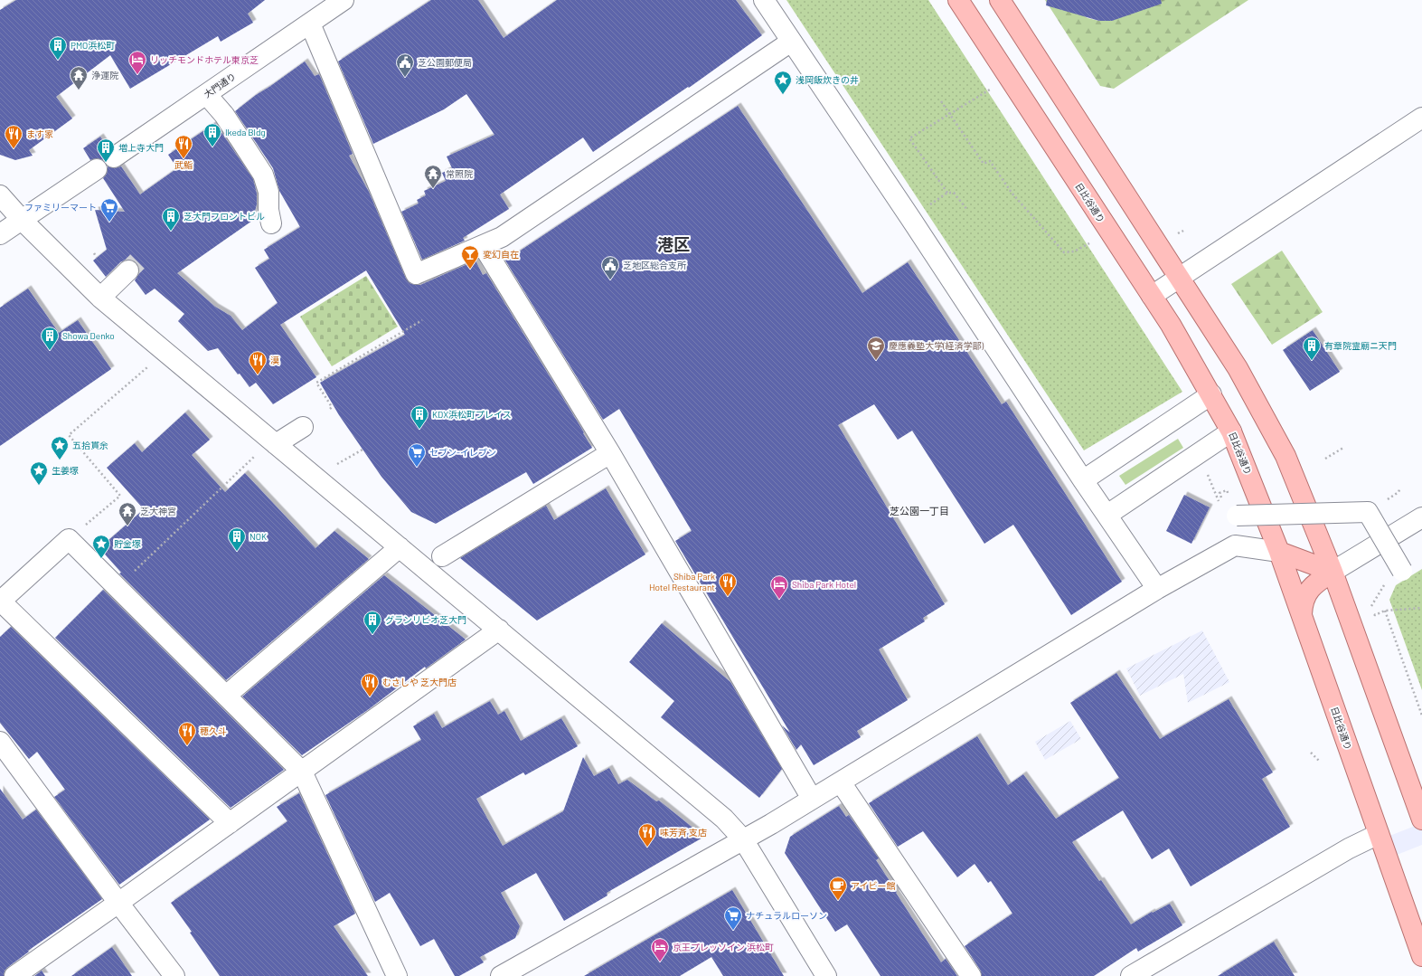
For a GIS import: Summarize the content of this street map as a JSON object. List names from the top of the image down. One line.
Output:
{"streets":{"main road":["日比谷通り"],"street":["大門通り"]},"districts":["港区","芝公園一丁目"],"places":{"building":["PMO浜松町","Ikeda Bldg","増上寺大門","芝大門フロントビル","Showa Denko","有章院霊廟ニ天門","KDX浜松町プレイス","NOK","グランリビオ芝大門"],"hotel":["リッチモンドホテル東京芝","Shiba Park Hotel","京王プレッソイン 浜松町"],"public building":["芝公園郵便局","芝地区総合支所"],"temple":["浄運院","常照院","芝大神宮"],"place":["浅岡飯炊きの井","五拾貫余","生姜塚","貯金塚"],"restaurant":["ます家","武鮨","漠","Shiba Park Hotel Restaurant","むさしや 芝大門店","穂久斗","味芳斉 支店"],"supermarket":["ファミリーマート","セブン-イレブン","ナチュラルローソン"],"bar":["変幻自在"],"school or university":["慶應義塾大学(経済学部)"],"cafe":["アイビー館"]}}
